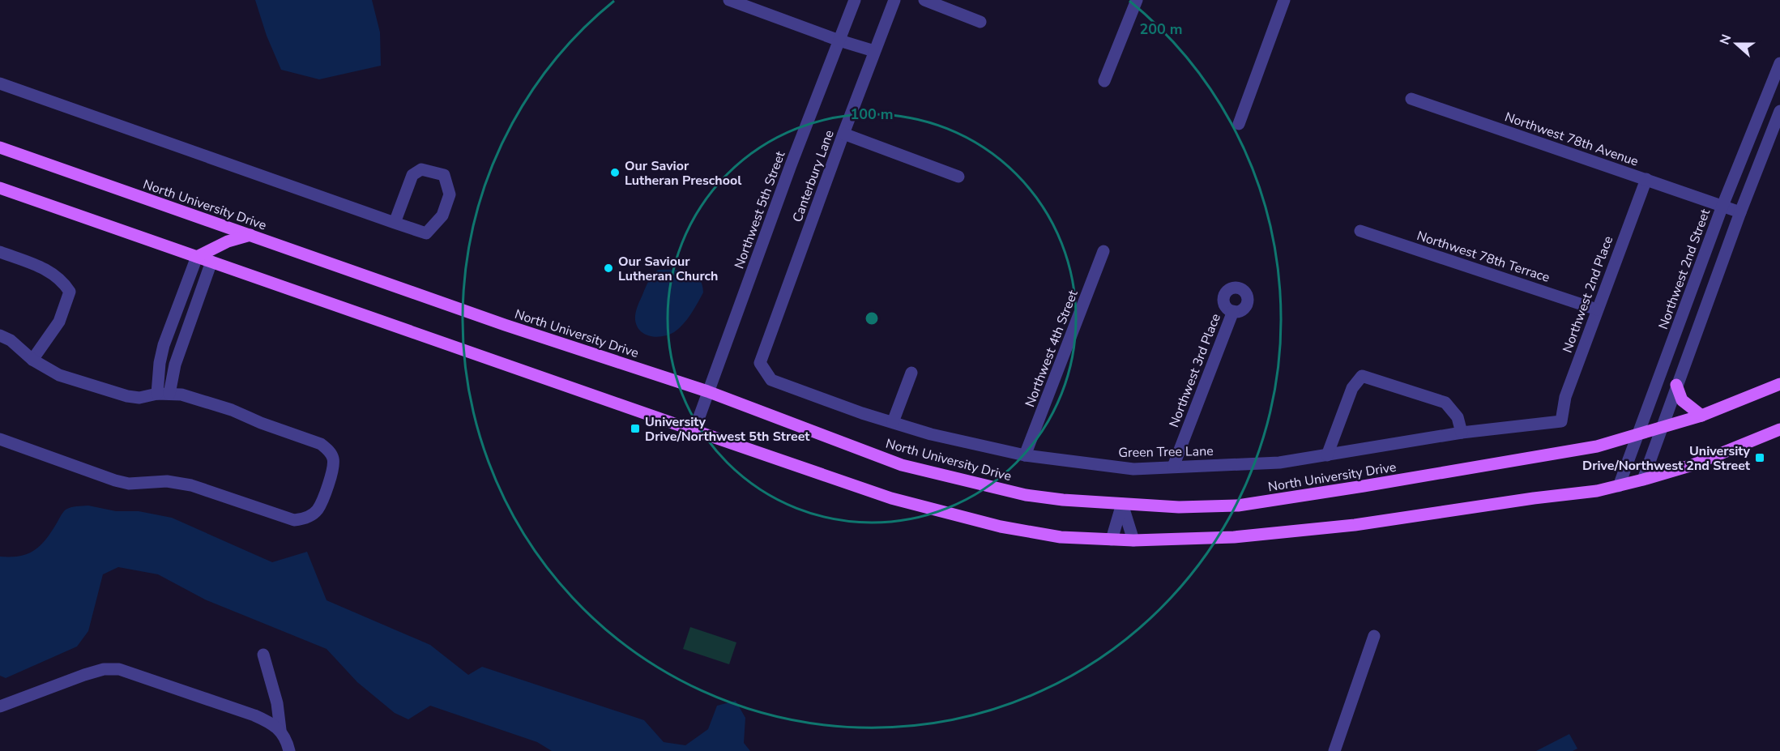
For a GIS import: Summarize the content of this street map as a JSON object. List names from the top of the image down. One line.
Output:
{"streets":{"main road":["North University Drive"],"street":["Northwest 78th Avenue","Canterbury Lane","Northwest 5th Street","Northwest 78th Terrace","Northwest 2nd Street","Northwest 2nd Place","Northwest 4th Street","Northwest 3rd Place","Green Tree Lane"]},"crossings":[["Northwest 78th Avenue","Northwest 2nd Street"],["Northwest 78th Avenue","Northwest 2nd Place"],["Canterbury Lane","Green Tree Lane"],["North University Drive","Northwest 5th Street"],["North University Drive","Northwest 2nd Street"],["Northwest 78th Terrace","Northwest 2nd Place"],["Northwest 2nd Place","Green Tree Lane"],["Northwest 4th Street","Green Tree Lane"],["Northwest 3rd Place","Green Tree Lane"]],"places":{"other":["Our Savior Lutheran Preschool","Our Saviour Lutheran Church"],"transit":["University Drive/Northwest 5th Street","University Drive/Northwest 2nd Street"]},"north":"left","rings":["200 m","100 m"]}
